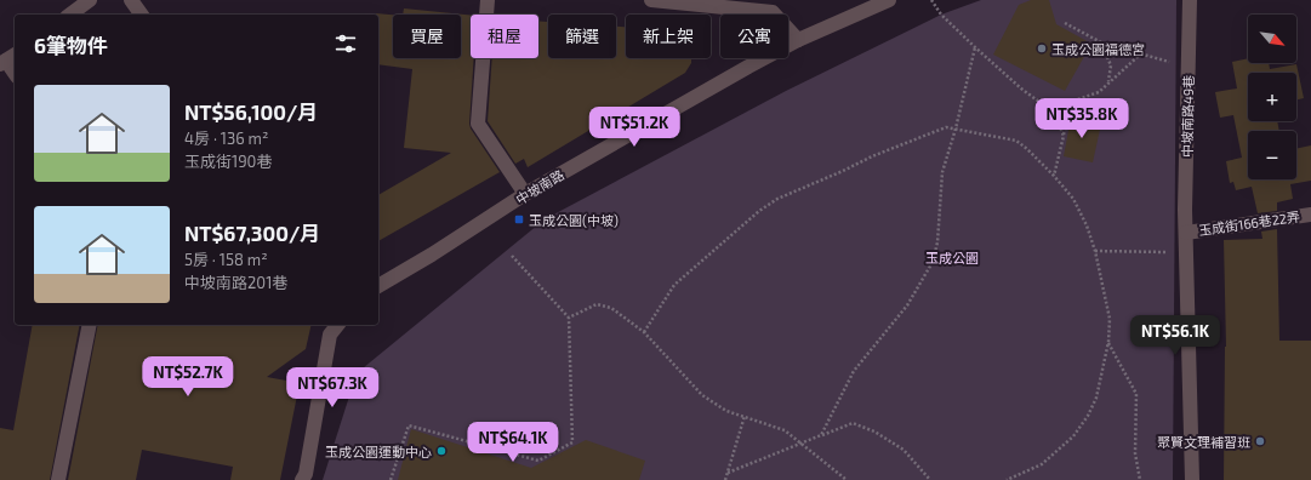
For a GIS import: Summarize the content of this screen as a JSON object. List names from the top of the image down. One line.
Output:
{"streets":{"street":["中坡南路49巷","中坡南路","玉成街166巷22弄"]},"crossings":[["中坡南路49巷","玉成街166巷22弄"]],"parks":["玉成公園"],"places":{"other":["玉成公園福德宮","聚賢文理補習班","玉成公園運動中心"],"transit":["玉成公園(中坡)"]},"north":"bottom right","page":{"map_buttons":["+","−"],"chip":["買屋","租屋","篩選","新上架","公寓"],"heading":"6筆物件","list":[{"name":"NT$56,100/月","note":"4房 · 136 m² · 玉成街190巷"},{"name":"NT$67,300/月","note":"5房 · 158 m² · 中坡南路201巷"}],"price":["NT$35.8K","NT$51.2K","NT$56.1K","NT$52.7K","NT$67.3K","NT$64.1K"]}}
